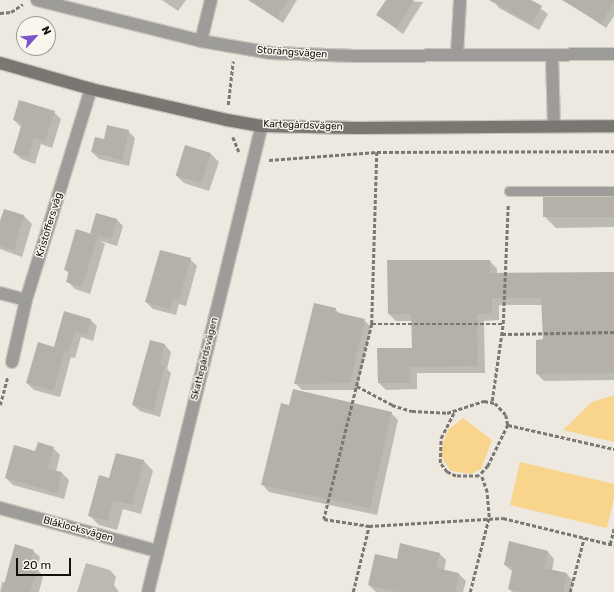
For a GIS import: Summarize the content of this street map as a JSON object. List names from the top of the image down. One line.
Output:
{"streets":{"street":["Storängsvägen","Kartegårdsvägen","Kristoffers väg","Skattegårdsvägen","Blåklocksvägen"]},"crossings":[["Kartegårdsvägen","Kristoffers väg"],["Kartegårdsvägen","Skattegårdsvägen"],["Skattegårdsvägen","Blåklocksvägen"]],"scale_bar":"20 m","north":"top right"}
